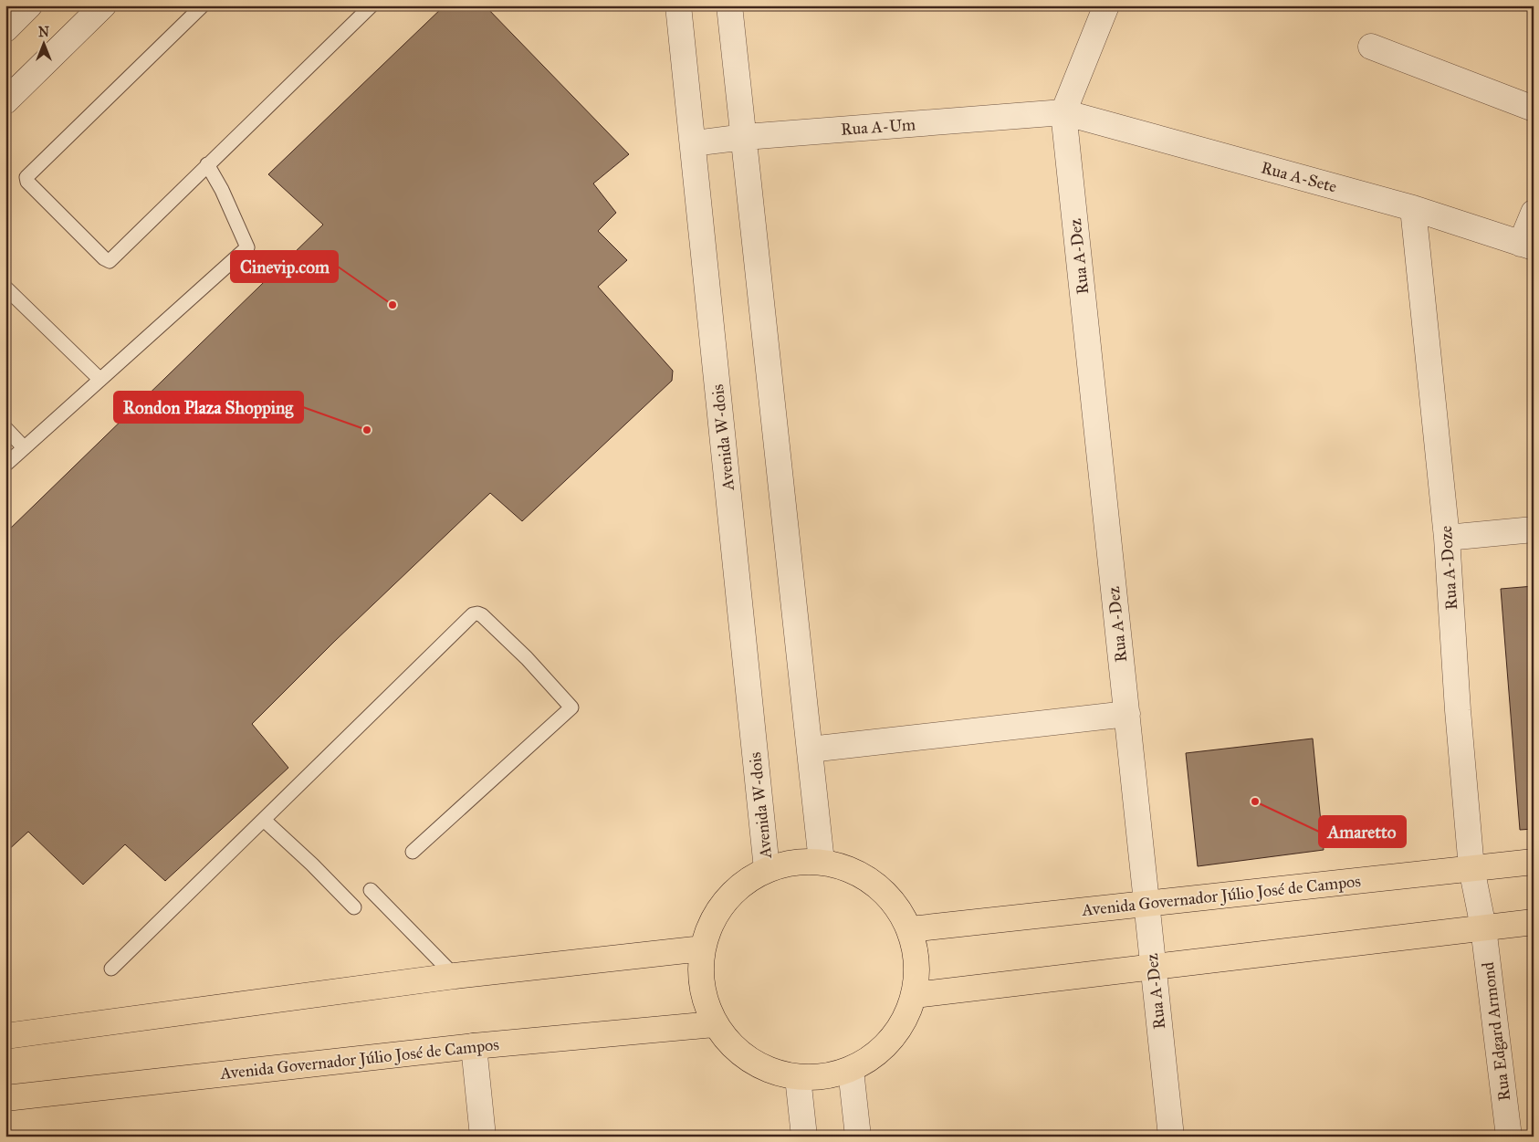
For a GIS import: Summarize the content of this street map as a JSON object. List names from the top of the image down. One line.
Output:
{"streets":{"main road":["Avenida Governador Júlio José de Campos"],"street":["Rua A-Um","Rua A-Sete","Rua A-Dez","Avenida W-dois","Rua A-Doze","Rua Edgard Armond"]},"crossings":[["Rua A-Um","Rua A-Sete"],["Rua A-Um","Rua A-Dez"],["Rua A-Um","Avenida W-dois"],["Rua A-Sete","Rua A-Dez"],["Rua A-Sete","Rua A-Doze"],["Rua A-Dez","Avenida Governador Júlio José de Campos"],["Rua A-Doze","Avenida Governador Júlio José de Campos"],["Rua A-Doze","Rua Edgard Armond"]],"places":["Cinevip.com","Rondon Plaza Shopping","Amaretto"],"north":"top"}
